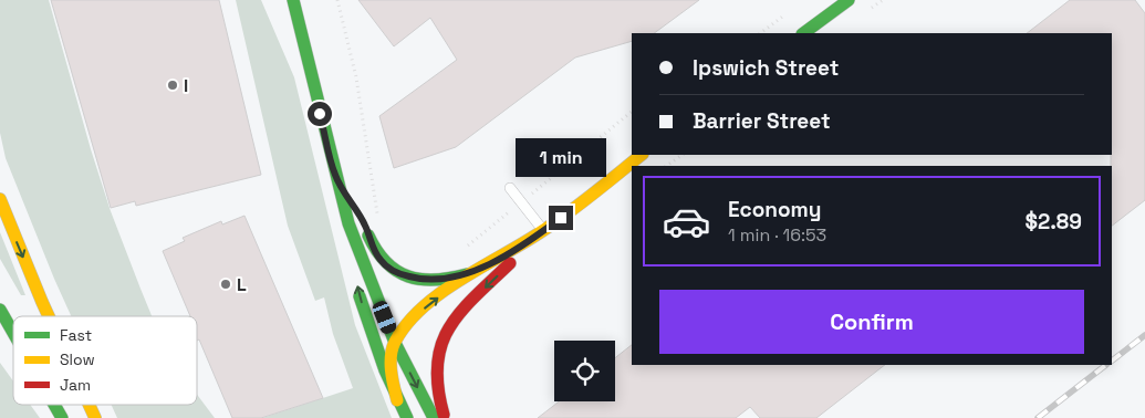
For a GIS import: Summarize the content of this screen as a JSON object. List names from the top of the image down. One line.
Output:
{"places":["I","L"],"legend":["Fast","Slow","Jam"],"page":{"banner":["Ipswich Street","Barrier Street"],"bubble":"1 min","list":[{"name":"Economy","note":"1 min · 16:53","value":"$2.89"}],"buttons":"Confirm"}}
